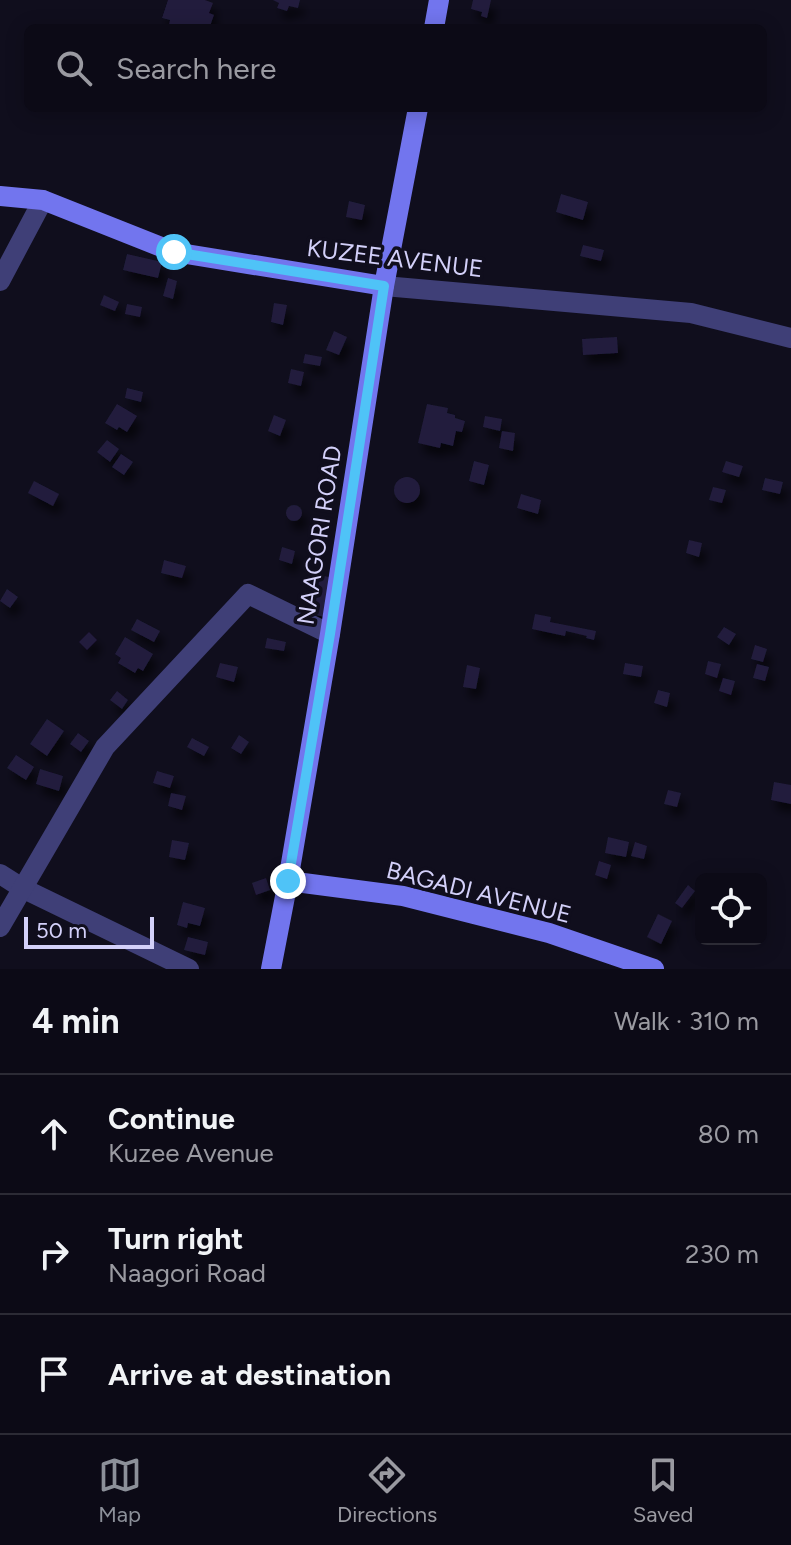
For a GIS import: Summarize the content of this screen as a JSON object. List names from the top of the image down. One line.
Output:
{"streets":{"street":["KUZEE AVENUE","NAAGORI ROAD","BAGADI AVENUE"]},"crossings":[["KUZEE AVENUE","NAAGORI ROAD"],["NAAGORI ROAD","BAGADI AVENUE"]],"scale_bar":"50 m","page":{"search":"Search here","scale":"50 m","heading":["4 min","Walk · 310 m"],"list":[["Continue","Kuzee Avenue","80 m"],["Turn right","Naagori Road","230 m"],"Arrive at destination"],"nav":["Map","Directions","Saved"]}}
